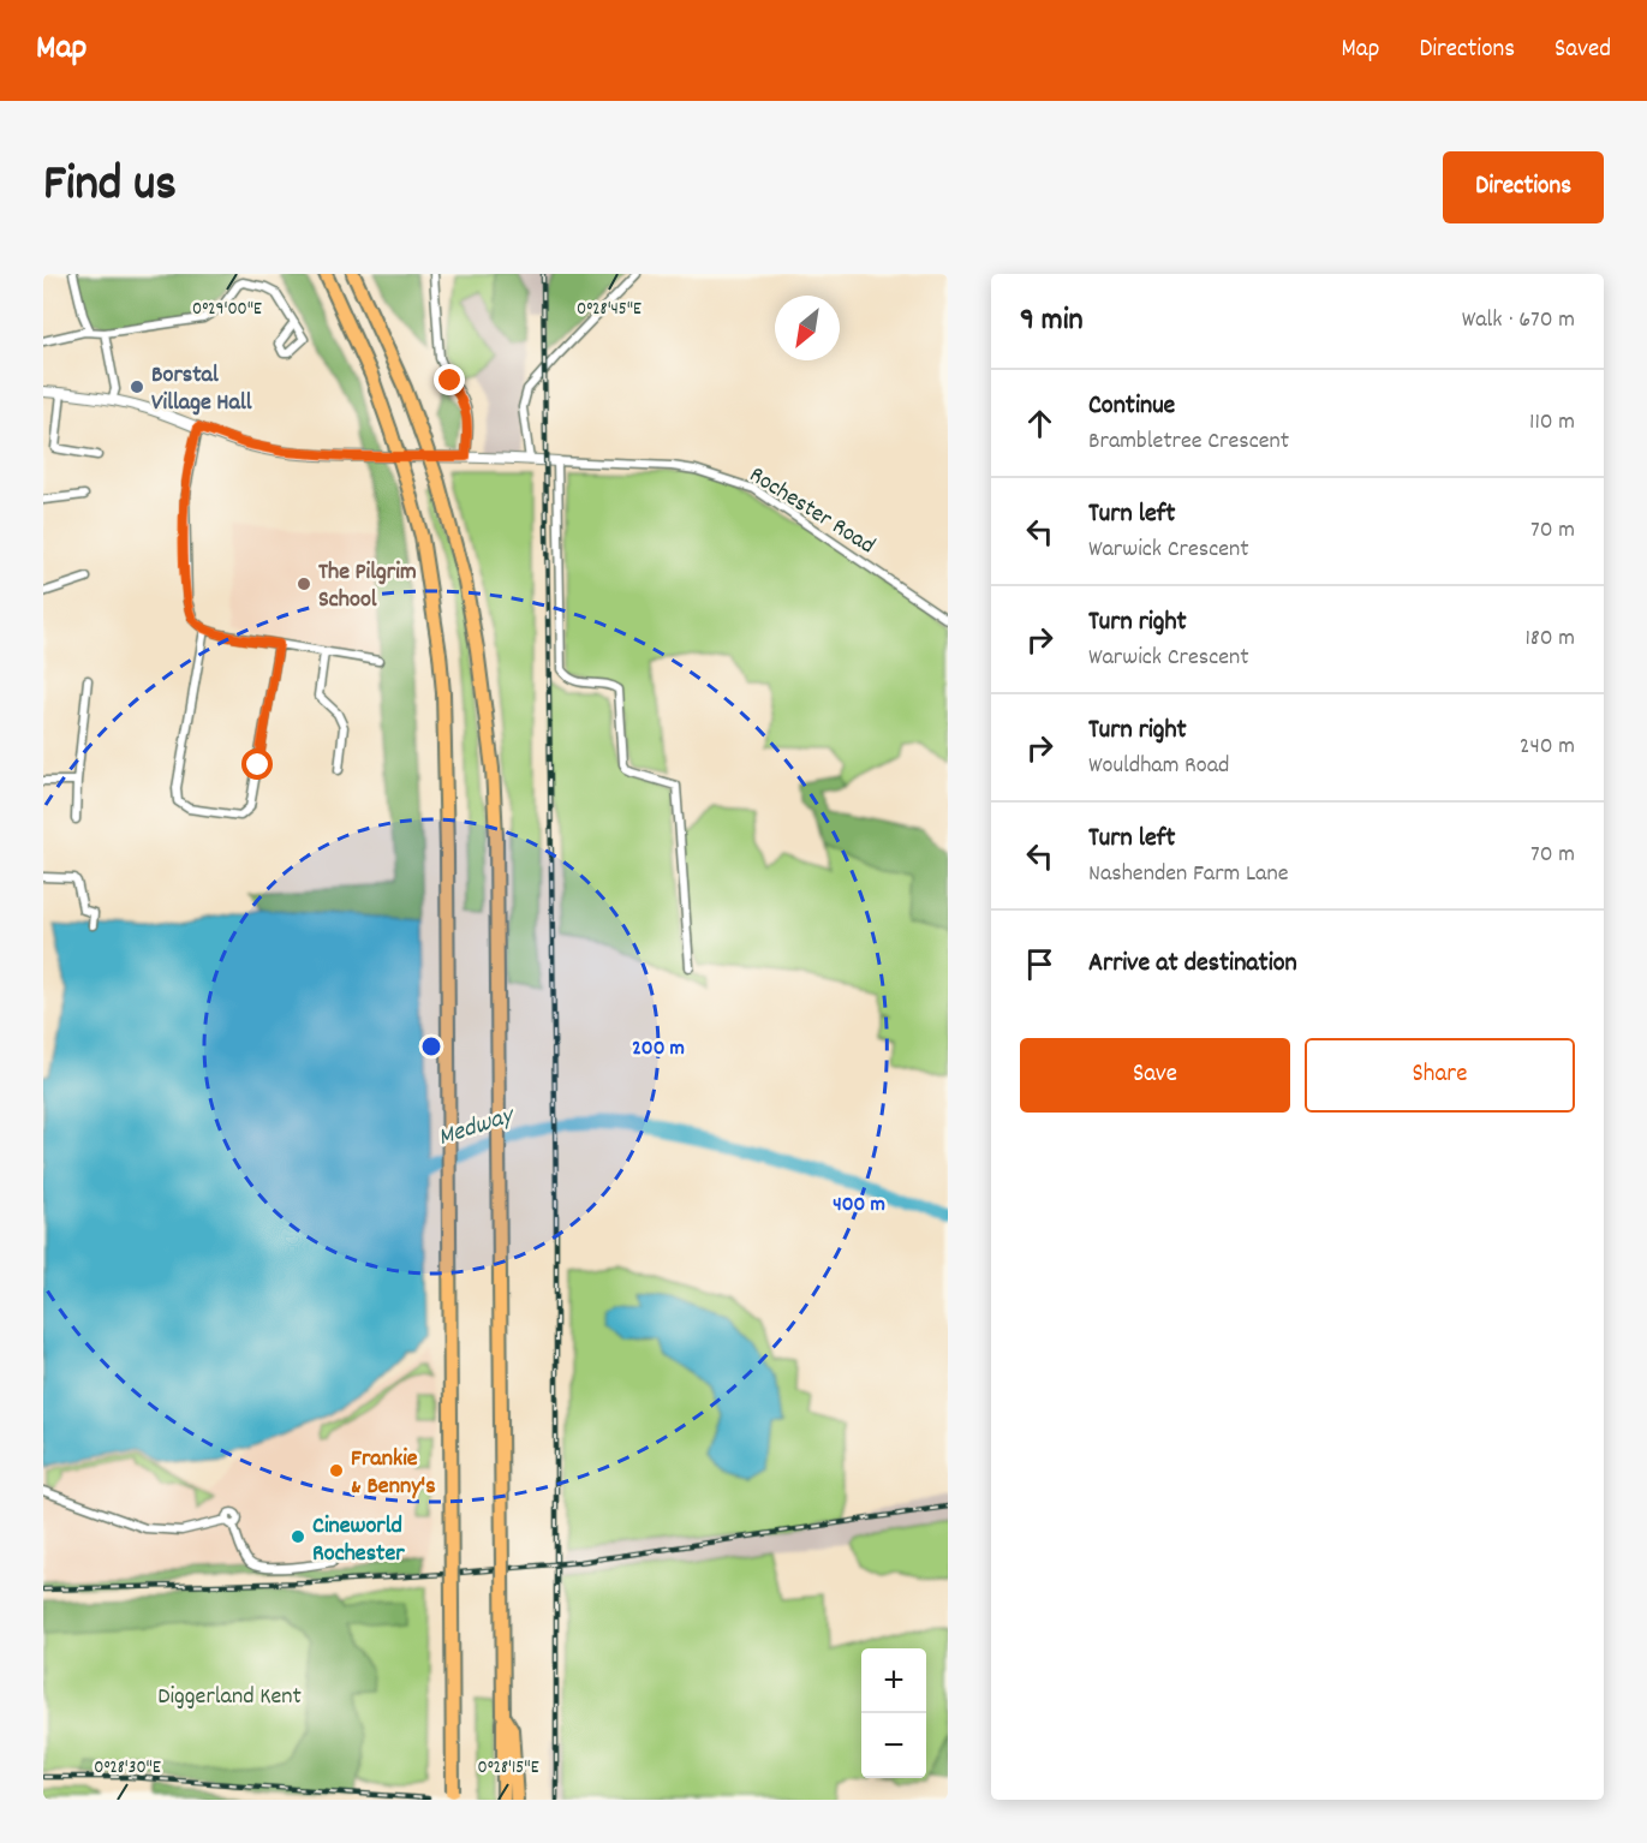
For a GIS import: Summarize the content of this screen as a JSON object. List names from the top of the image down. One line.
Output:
{"streets":{"street":["Rochester Road"]},"water":["Medway"],"parks":["Diggerland Kent"],"places":["Borstal Village Hall","The Pilgrim School","Frankie & Benny's","Cineworld Rochester"],"north":"bottom left","page":{"header":"Map","nav":["Map","Directions","Saved"],"title":"Find us","buttons":["Directions",["Save","Share"]],"heading":["9 min","Walk · 670 m"],"list":[["Continue","Brambletree Crescent","110 m"],["Turn left","Warwick Crescent","70 m"],["Turn right","Warwick Crescent","180 m"],["Turn right","Wouldham Road","240 m"],["Turn left","Nashenden Farm Lane","70 m"],"Arrive at destination"],"map_buttons":["+","−"]},"coordinates":["0°29'00\"E","0°28'45\"E","0°28'30\"E","0°28'15\"E"],"rings":["200 m","400 m"]}
